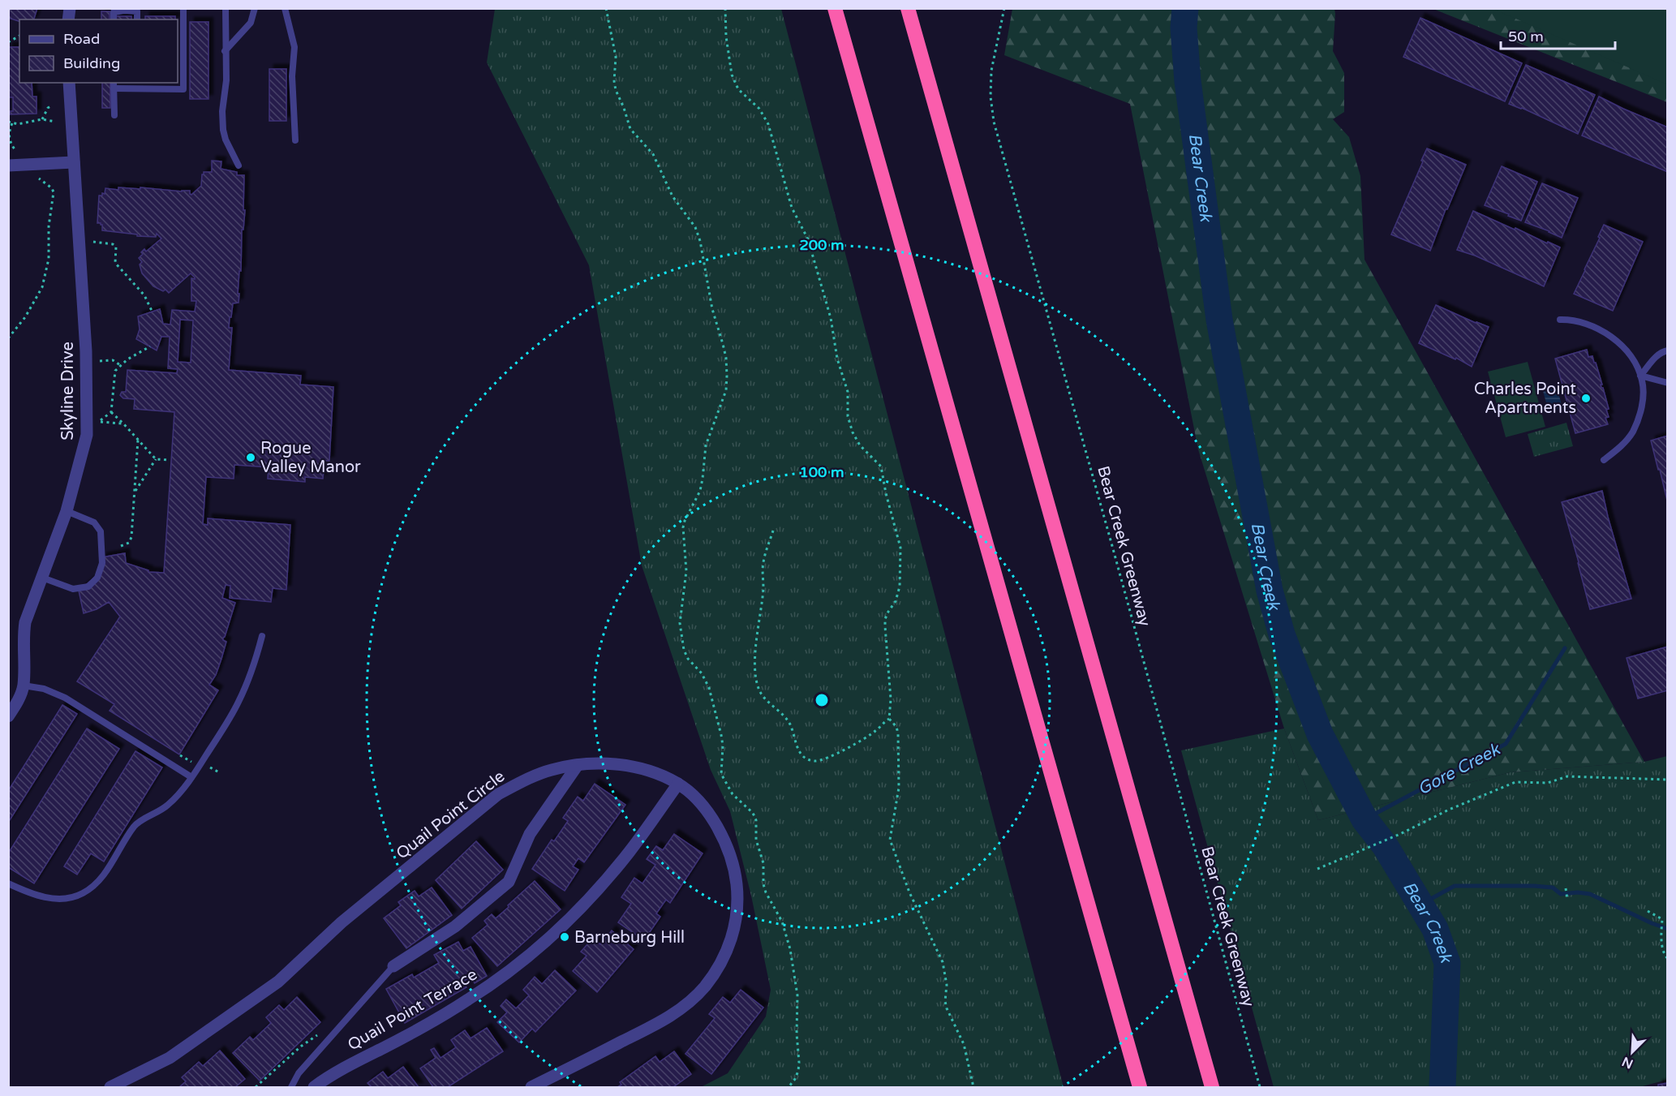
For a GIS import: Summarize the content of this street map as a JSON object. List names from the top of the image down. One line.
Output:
{"streets":{"street":["Skyline Drive","Quail Point Circle","Quail Point Terrace"],"path":["Bear Creek Greenway"]},"crossings":[["Quail Point Circle","Quail Point Terrace"]],"water":["Bear Creek","Gore Creek"],"places":["Charles Point Apartments","Rogue Valley Manor","Barneburg Hill"],"legend":["Road","Building"],"scale_bar":"50 m","north":"bottom left","rings":["200 m","100 m"]}
